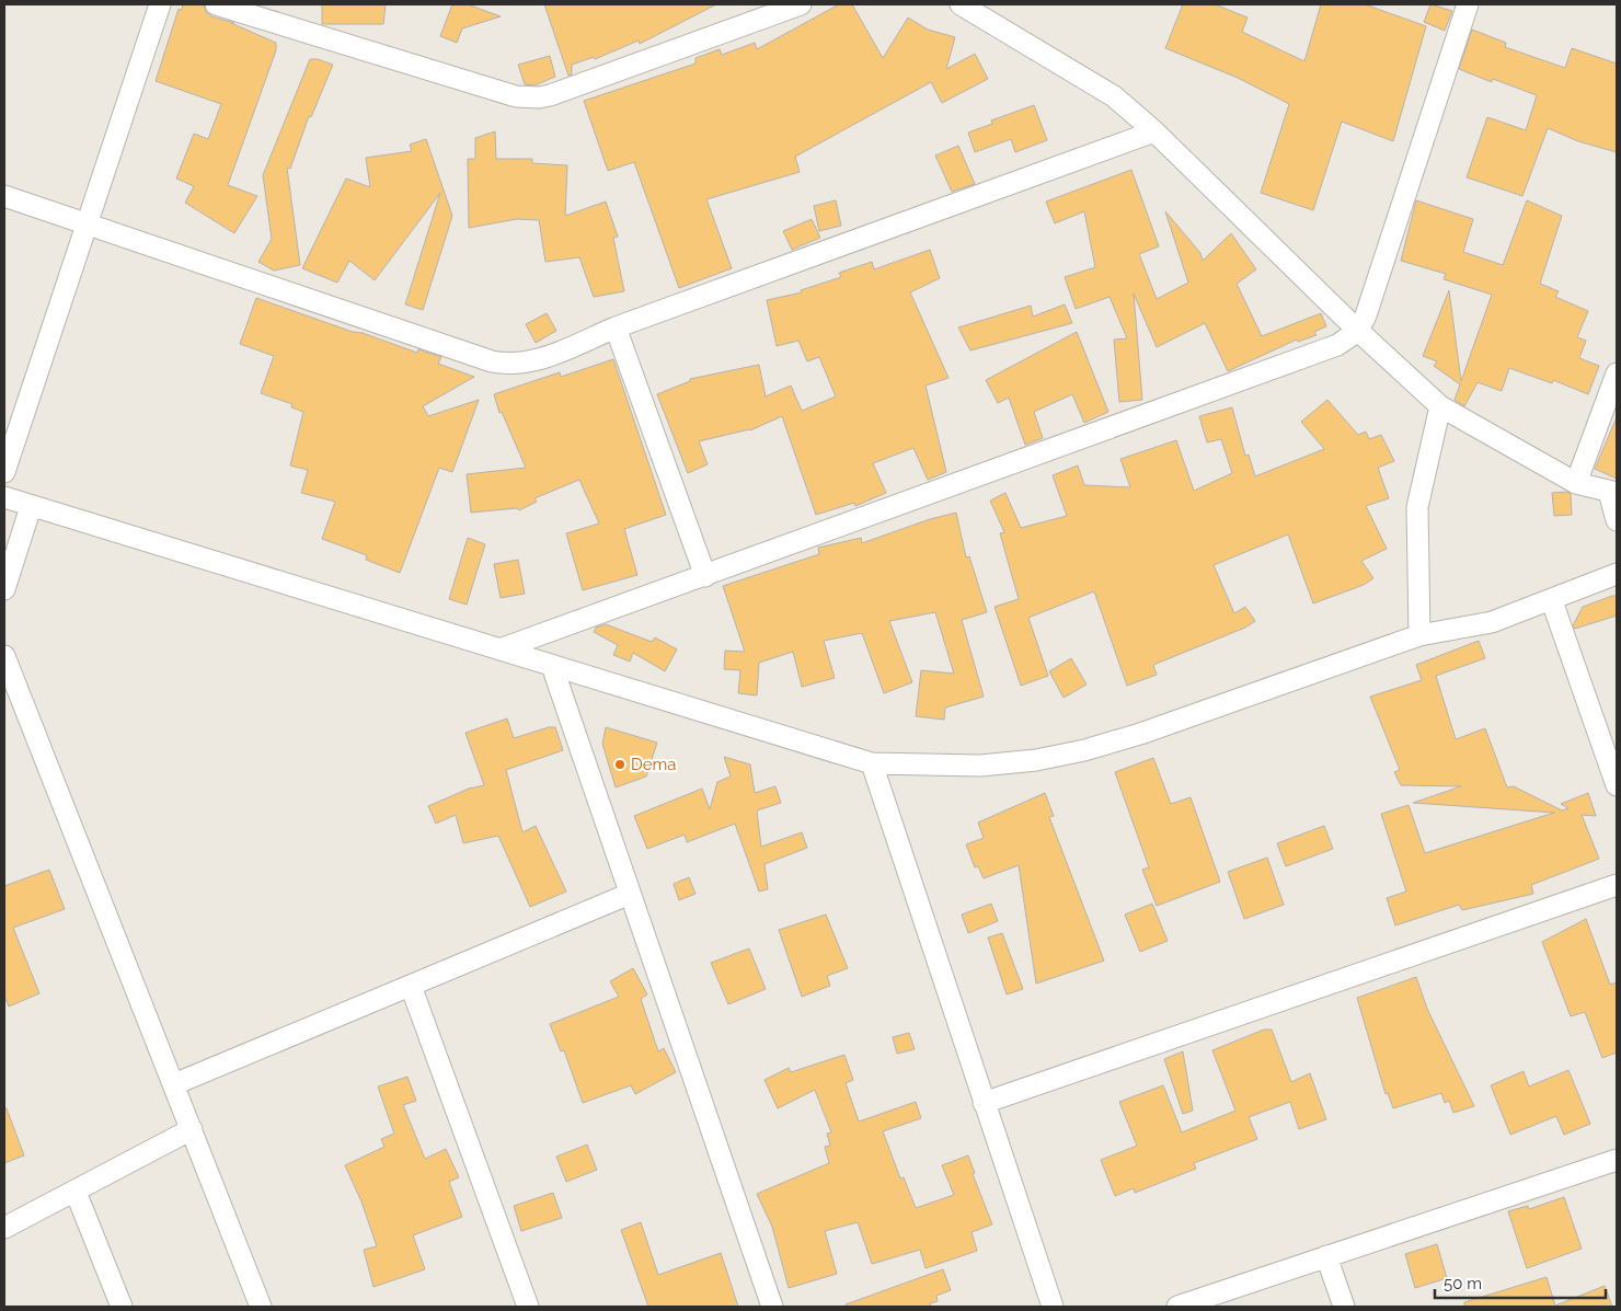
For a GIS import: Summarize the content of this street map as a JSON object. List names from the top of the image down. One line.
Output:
{"places":["Dema"],"scale_bar":"50 m"}
